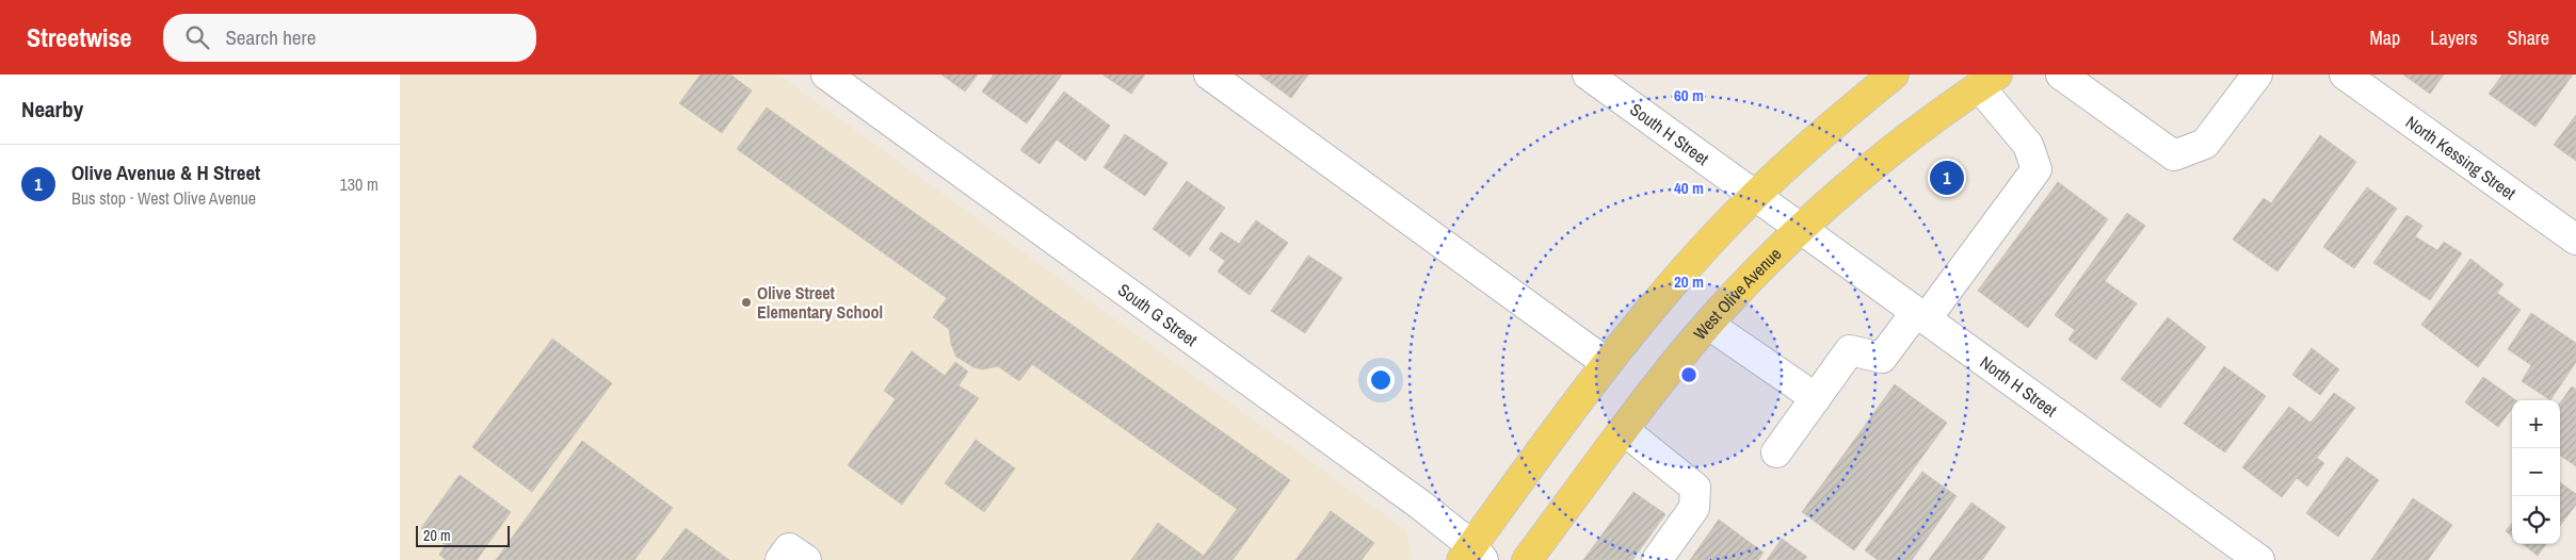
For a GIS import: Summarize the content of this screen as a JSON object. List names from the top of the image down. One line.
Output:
{"streets":{"main road":["West Olive Avenue"],"street":["South H Street","North Kessing Street","South G Street","North H Street"]},"crossings":[["South H Street","North H Street"],["West Olive Avenue","North H Street"]],"places":["Olive Street Elementary School"],"scale_bar":"20 m","page":{"header":"Streetwise","search":"Search here","nav":["Map","Layers","Share"],"heading":"Nearby","list":[{"mark":"1","name":"Olive Avenue & H Street","note":"Bus stop · West Olive Avenue","value":"130 m"}],"pins":"1","map_buttons":["+","−"],"scale":"20 m"},"rings":["60 m","40 m","20 m"]}
